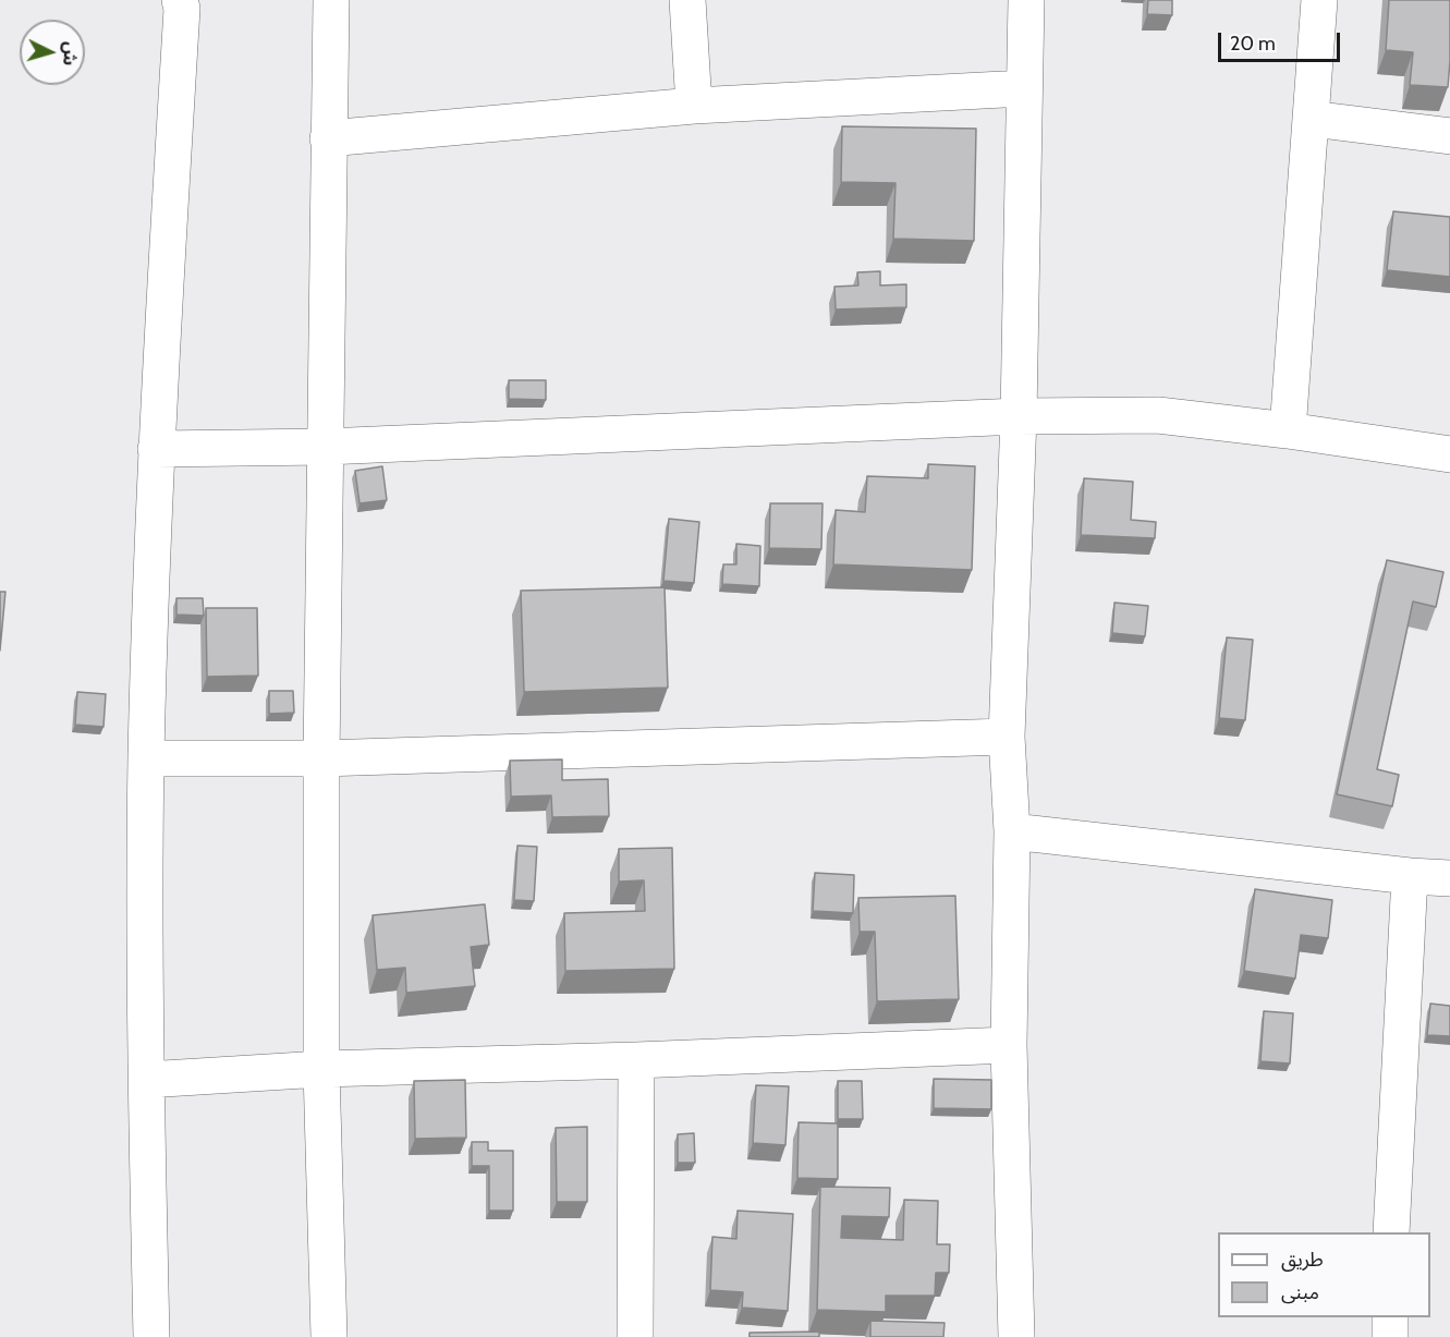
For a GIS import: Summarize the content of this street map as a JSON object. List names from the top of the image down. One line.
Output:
{"legend":["طريق","مبنى"],"scale_bar":"20 m","north":"right"}
